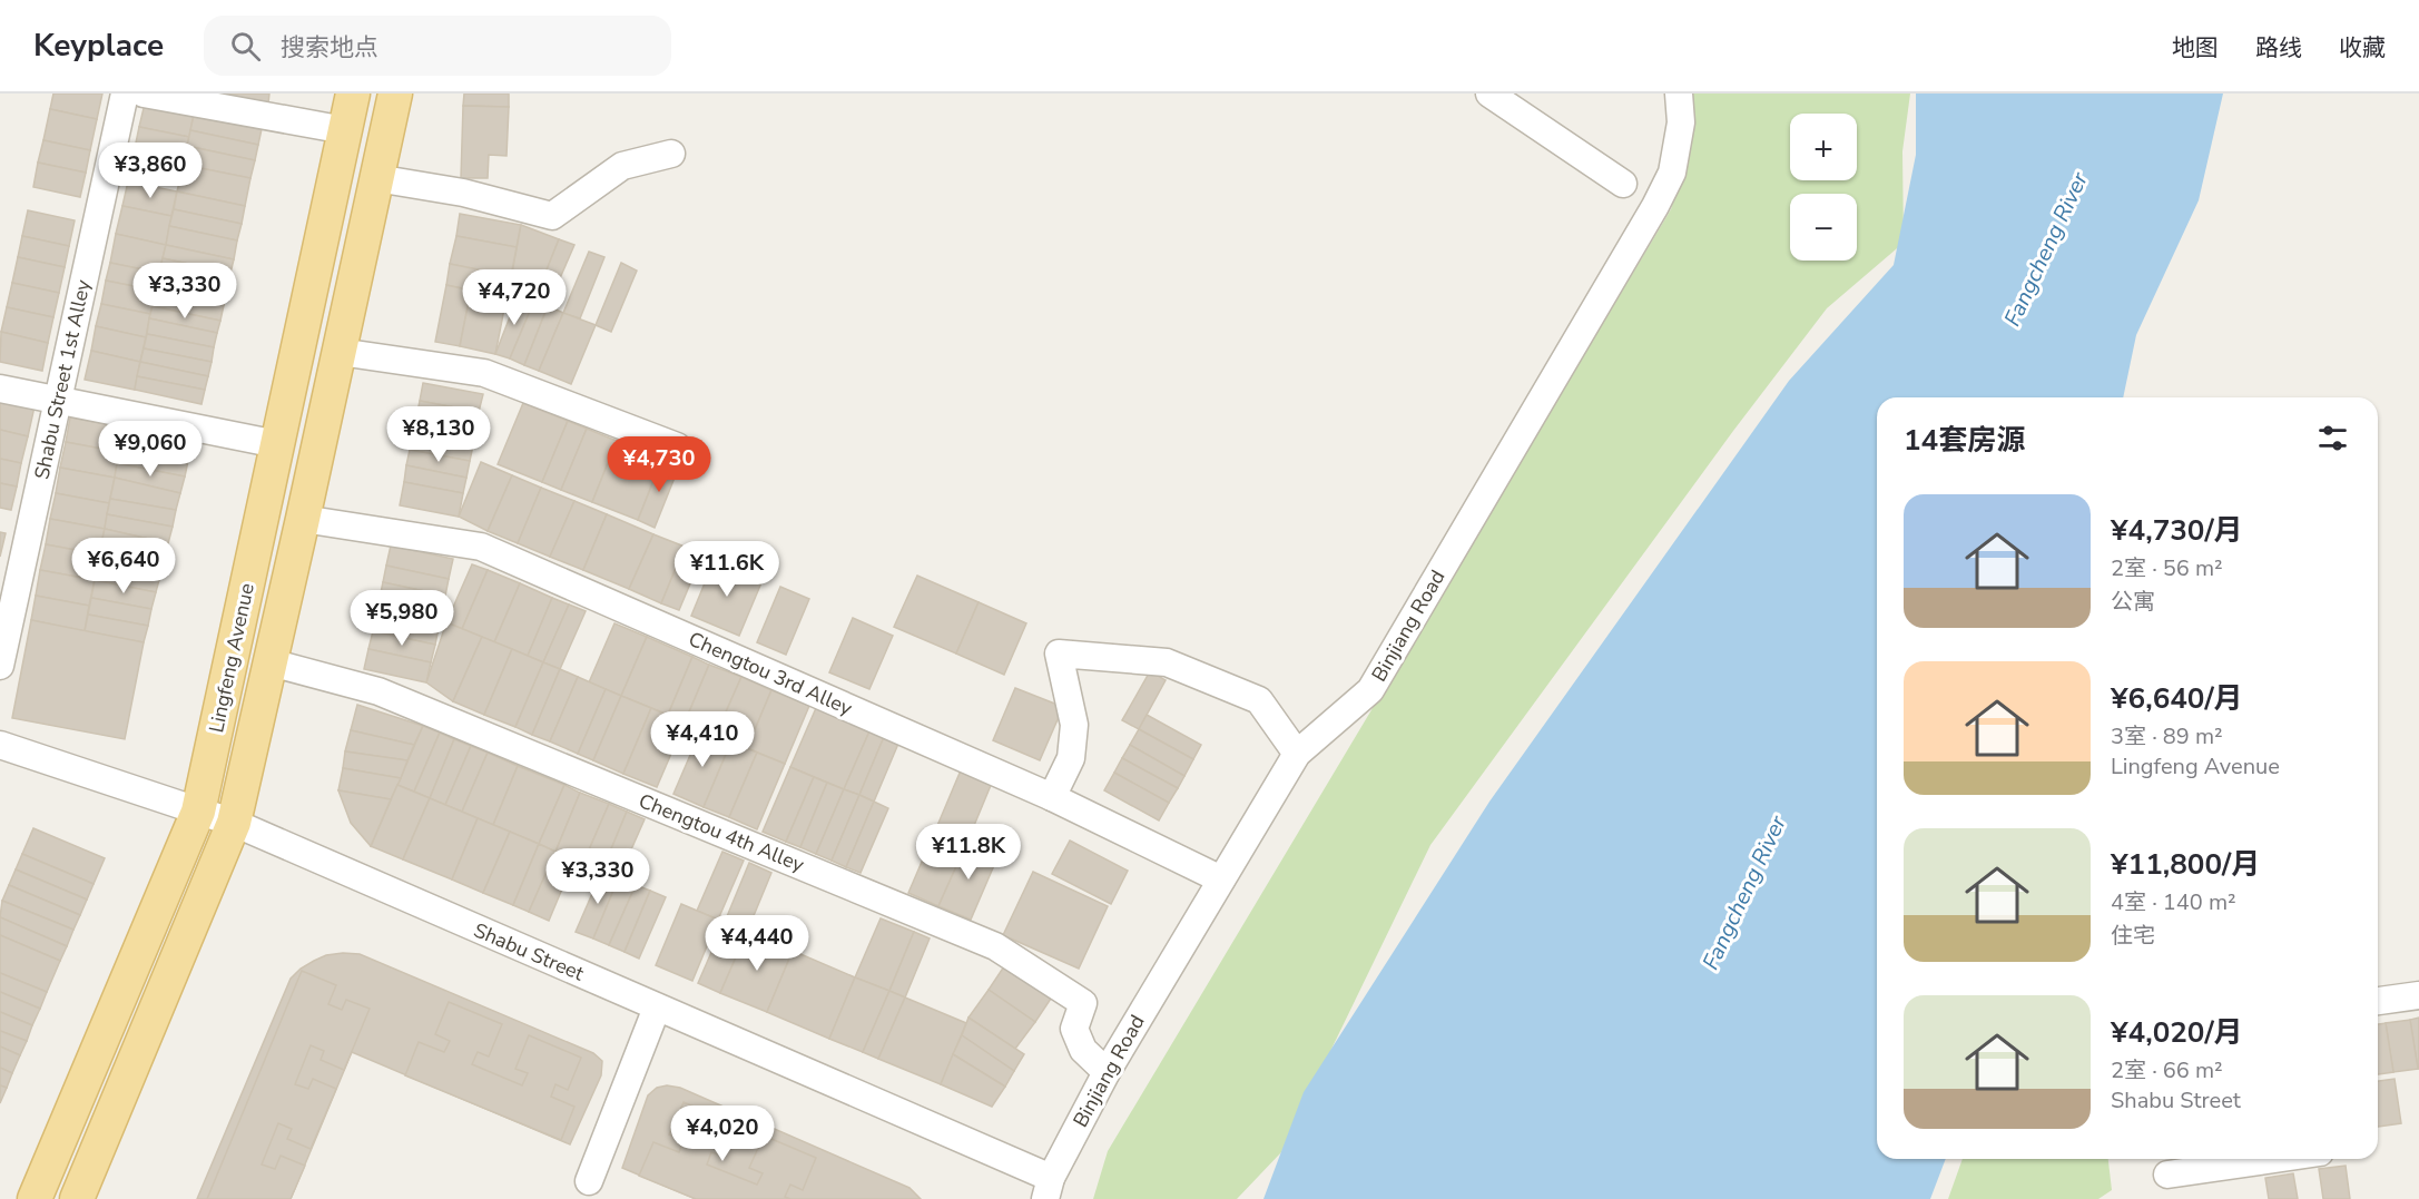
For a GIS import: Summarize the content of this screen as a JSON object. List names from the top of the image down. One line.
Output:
{"streets":{"main road":["Lingfeng Avenue"],"street":["Shabu Street 1st Alley","Binjiang Road","Chengtou 3rd Alley","Chengtou 4th Alley","Shabu Street"]},"crossings":[["Binjiang Road","Chengtou 3rd Alley"],["Binjiang Road","Chengtou 4th Alley"],["Binjiang Road","Shabu Street"],["Lingfeng Avenue","Chengtou 3rd Alley"],["Lingfeng Avenue","Chengtou 4th Alley"],["Lingfeng Avenue","Shabu Street"]],"water":["Fangcheng River"],"page":{"header":"Keyplace","search":"搜索地点","nav":["地图","路线","收藏"],"map_buttons":["+","−"],"price":["¥3,860","¥3,330","¥4,720","¥8,130","¥9,060","¥4,730","¥6,640","¥11.6K","¥5,980","¥4,410","¥11.8K","¥3,330","¥4,440","¥4,020"],"heading":"14套房源","list":[{"name":"¥4,730/月","note":"2室 · 56 m² · 公寓"},{"name":"¥6,640/月","note":"3室 · 89 m² · Lingfeng Avenue"},{"name":"¥11,800/月","note":"4室 · 140 m² · 住宅"},{"name":"¥4,020/月","note":"2室 · 66 m² · Shabu Street"}]}}
